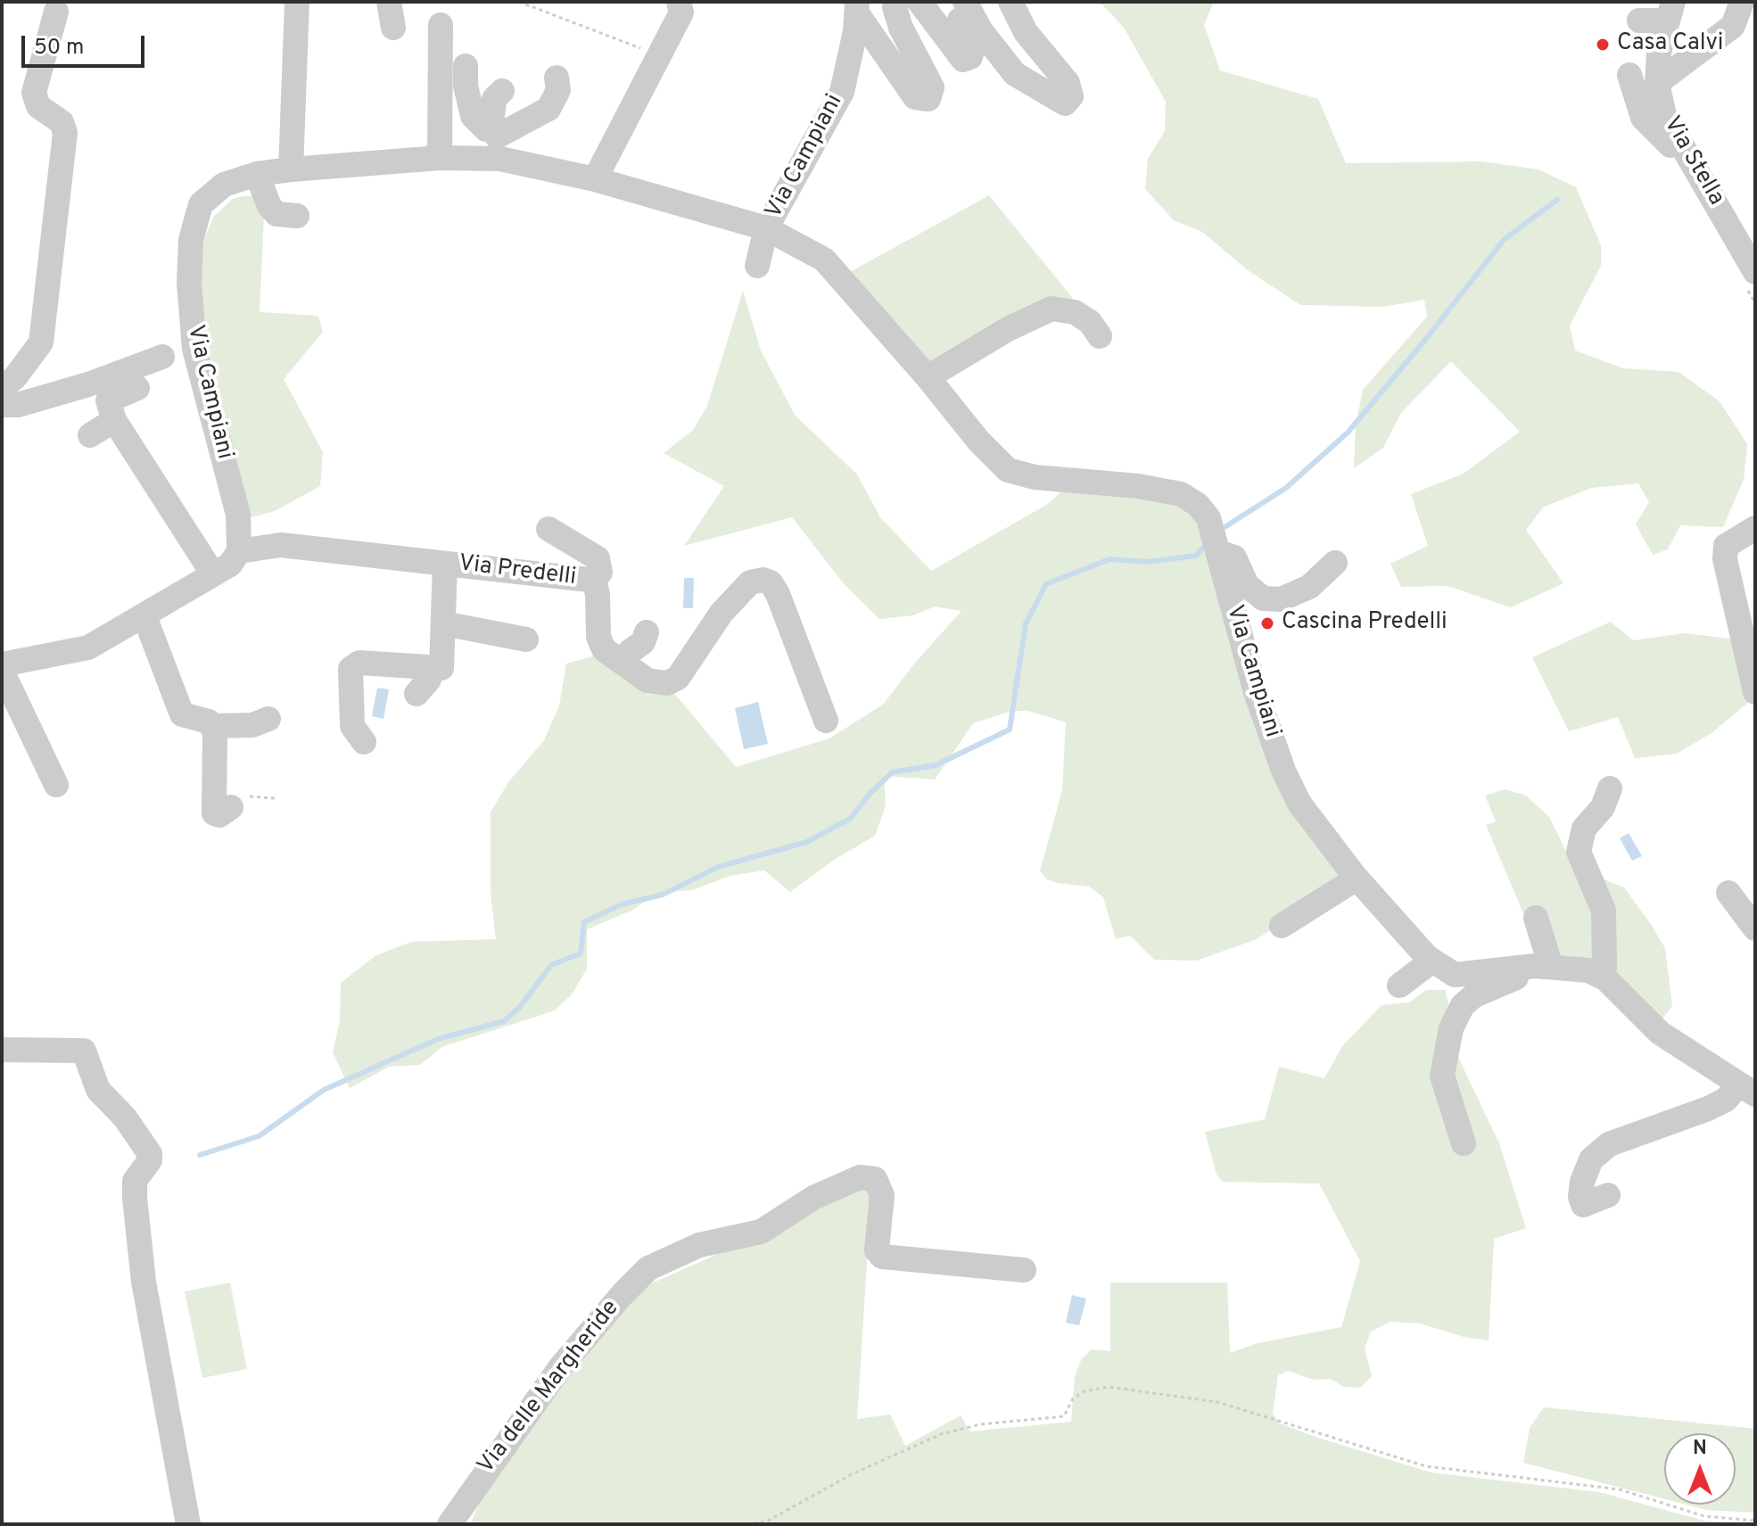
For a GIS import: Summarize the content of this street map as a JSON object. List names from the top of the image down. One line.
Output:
{"streets":{"street":["Via Campiani","Via Stella","Via Predelli","Via delle Margheride"]},"crossings":[["Via Campiani","Via Predelli"]],"places":["Casa Calvi","Cascina Predelli"],"scale_bar":"50 m","north":"top"}
